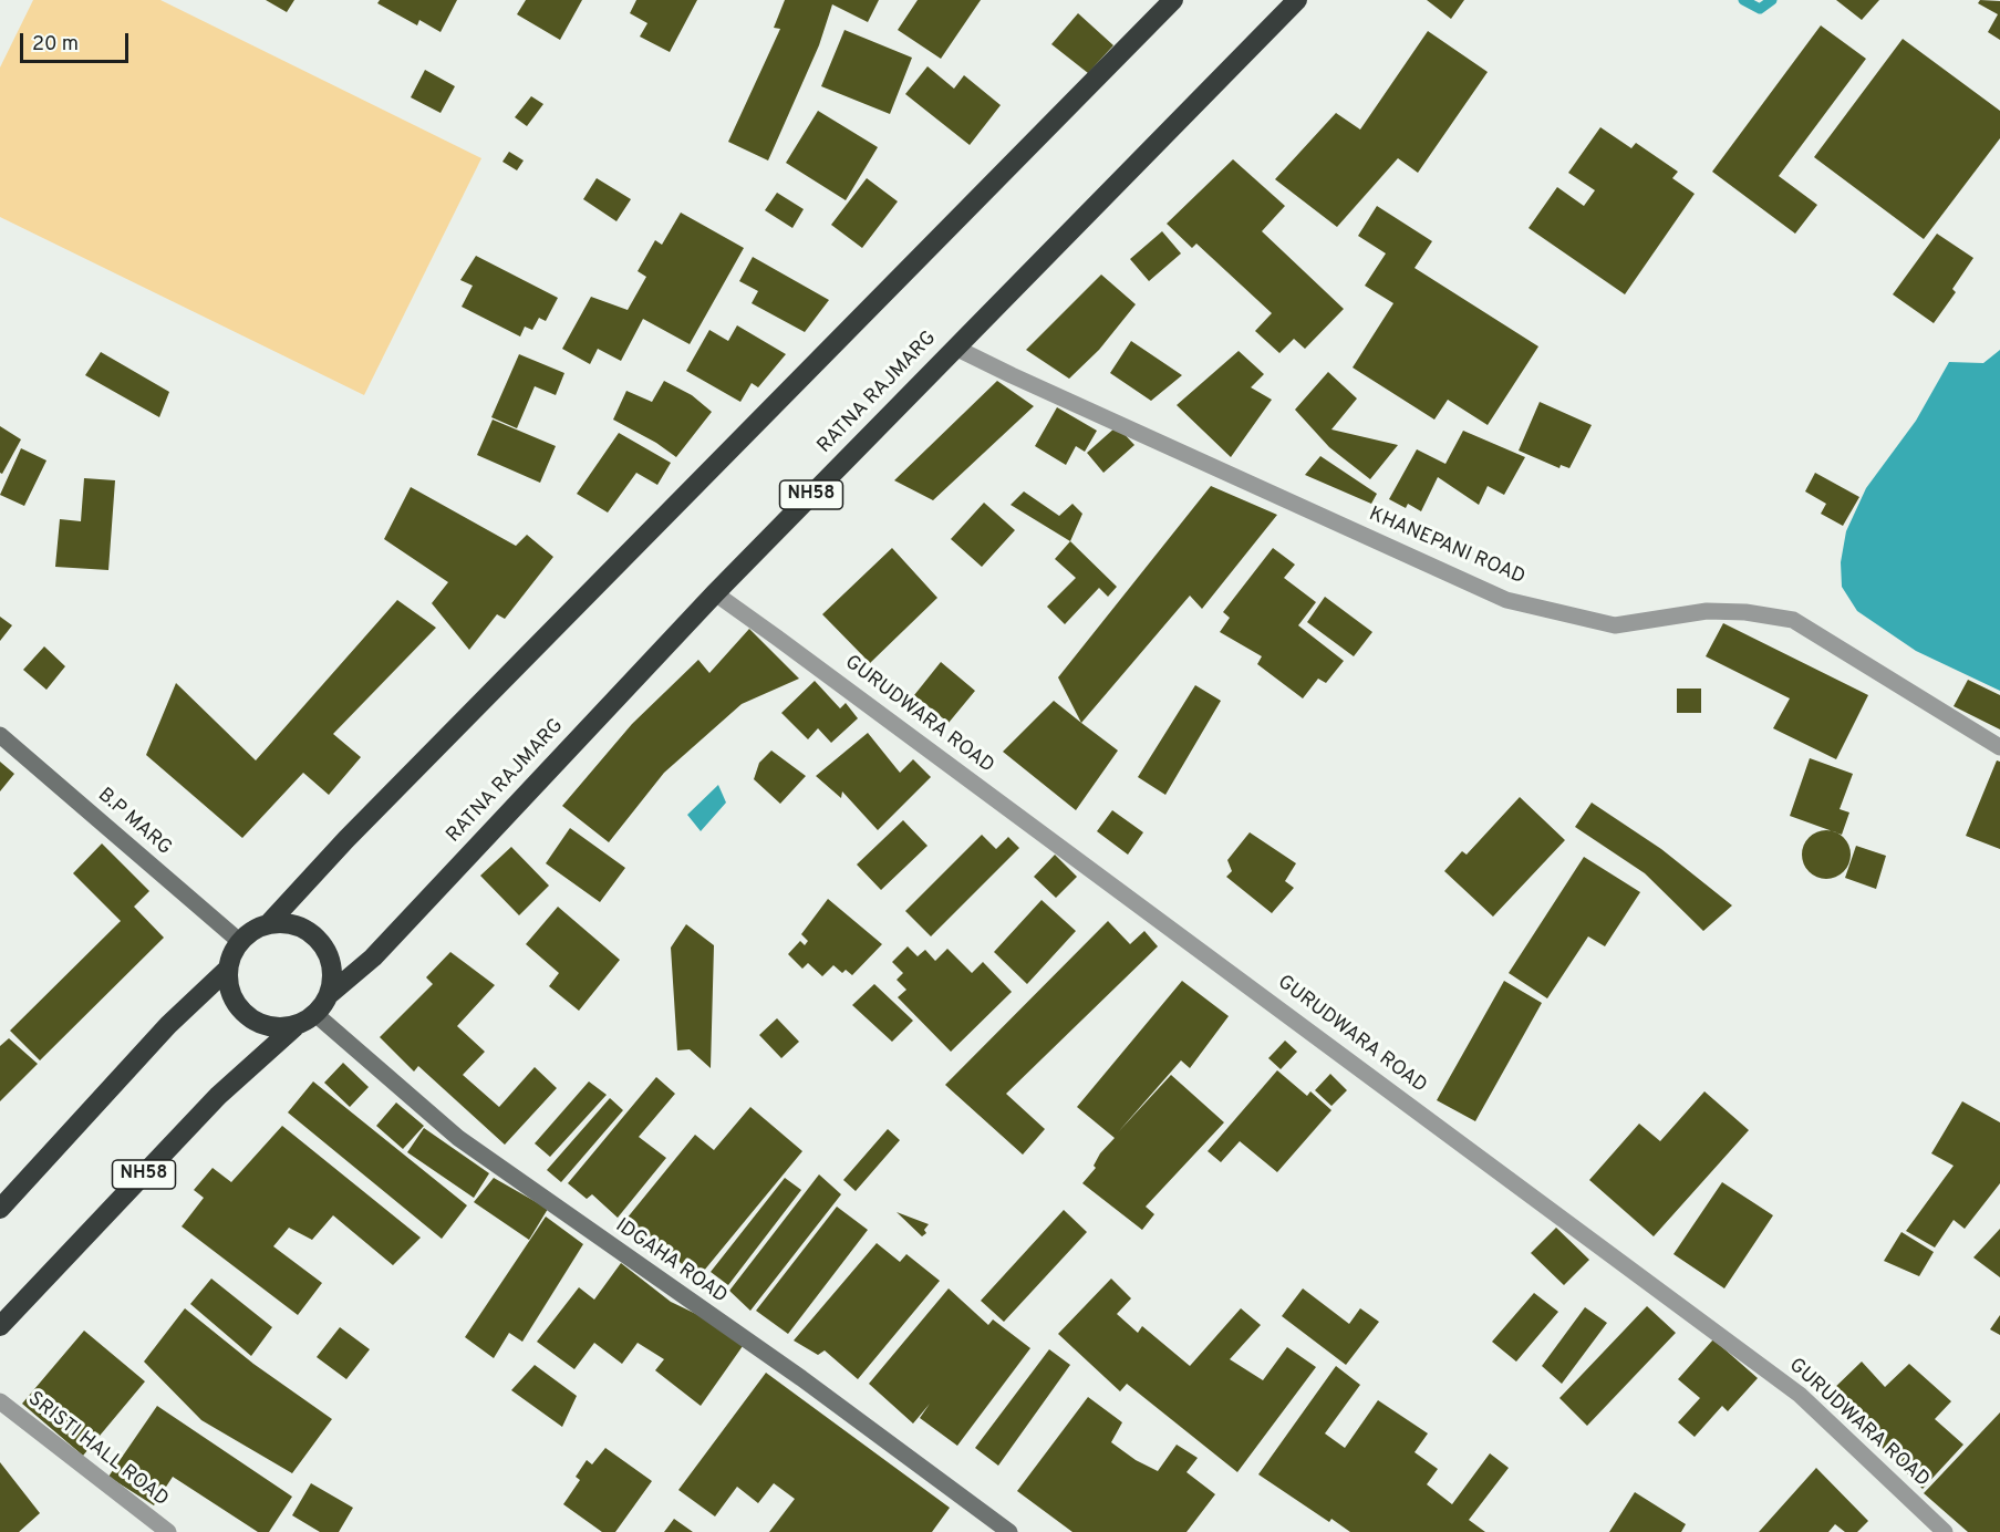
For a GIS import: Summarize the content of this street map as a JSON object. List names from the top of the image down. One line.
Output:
{"streets":{"highway":["RATNA RAJMARG","NH58"],"street":["KHANEPANI ROAD","GURUDWARA ROAD","B.P MARG","IDGAHA ROAD","SRISTI HALL ROAD"]},"crossings":[["RATNA RAJMARG","NH58"],["RATNA RAJMARG","KHANEPANI ROAD"],["RATNA RAJMARG","GURUDWARA ROAD"],["RATNA RAJMARG","B.P MARG"],["RATNA RAJMARG","IDGAHA ROAD"],["NH58","B.P MARG"],["NH58","IDGAHA ROAD"],["B.P MARG","IDGAHA ROAD"]],"scale_bar":"20 m"}
